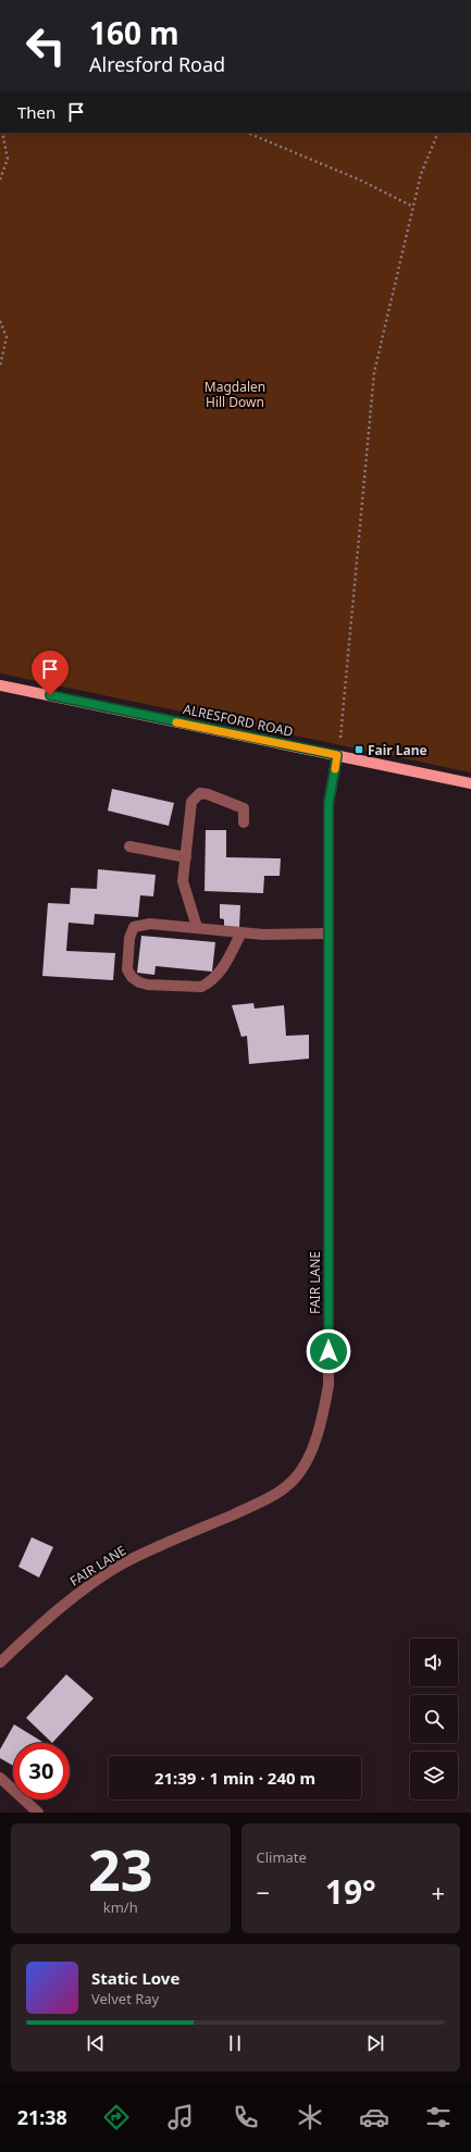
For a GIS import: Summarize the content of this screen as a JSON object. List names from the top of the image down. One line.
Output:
{"streets":{"main road":["ALRESFORD ROAD"],"street":["FAIR LANE"]},"crossings":[["ALRESFORD ROAD","FAIR LANE"]],"parks":["Magdalen Hill Down"],"places":{"transit":["Fair Lane"]},"page":{"turn":["160 m","Alresford Road"],"then":"Then","limit":"30","trip":"21:39 · 1 min · 240 m","tile":[["23","km/h"],"Climate"],"heat":["−","19°","+"],"song":["Static Love","Velvet Ray"],"tabs":"21:38"}}
